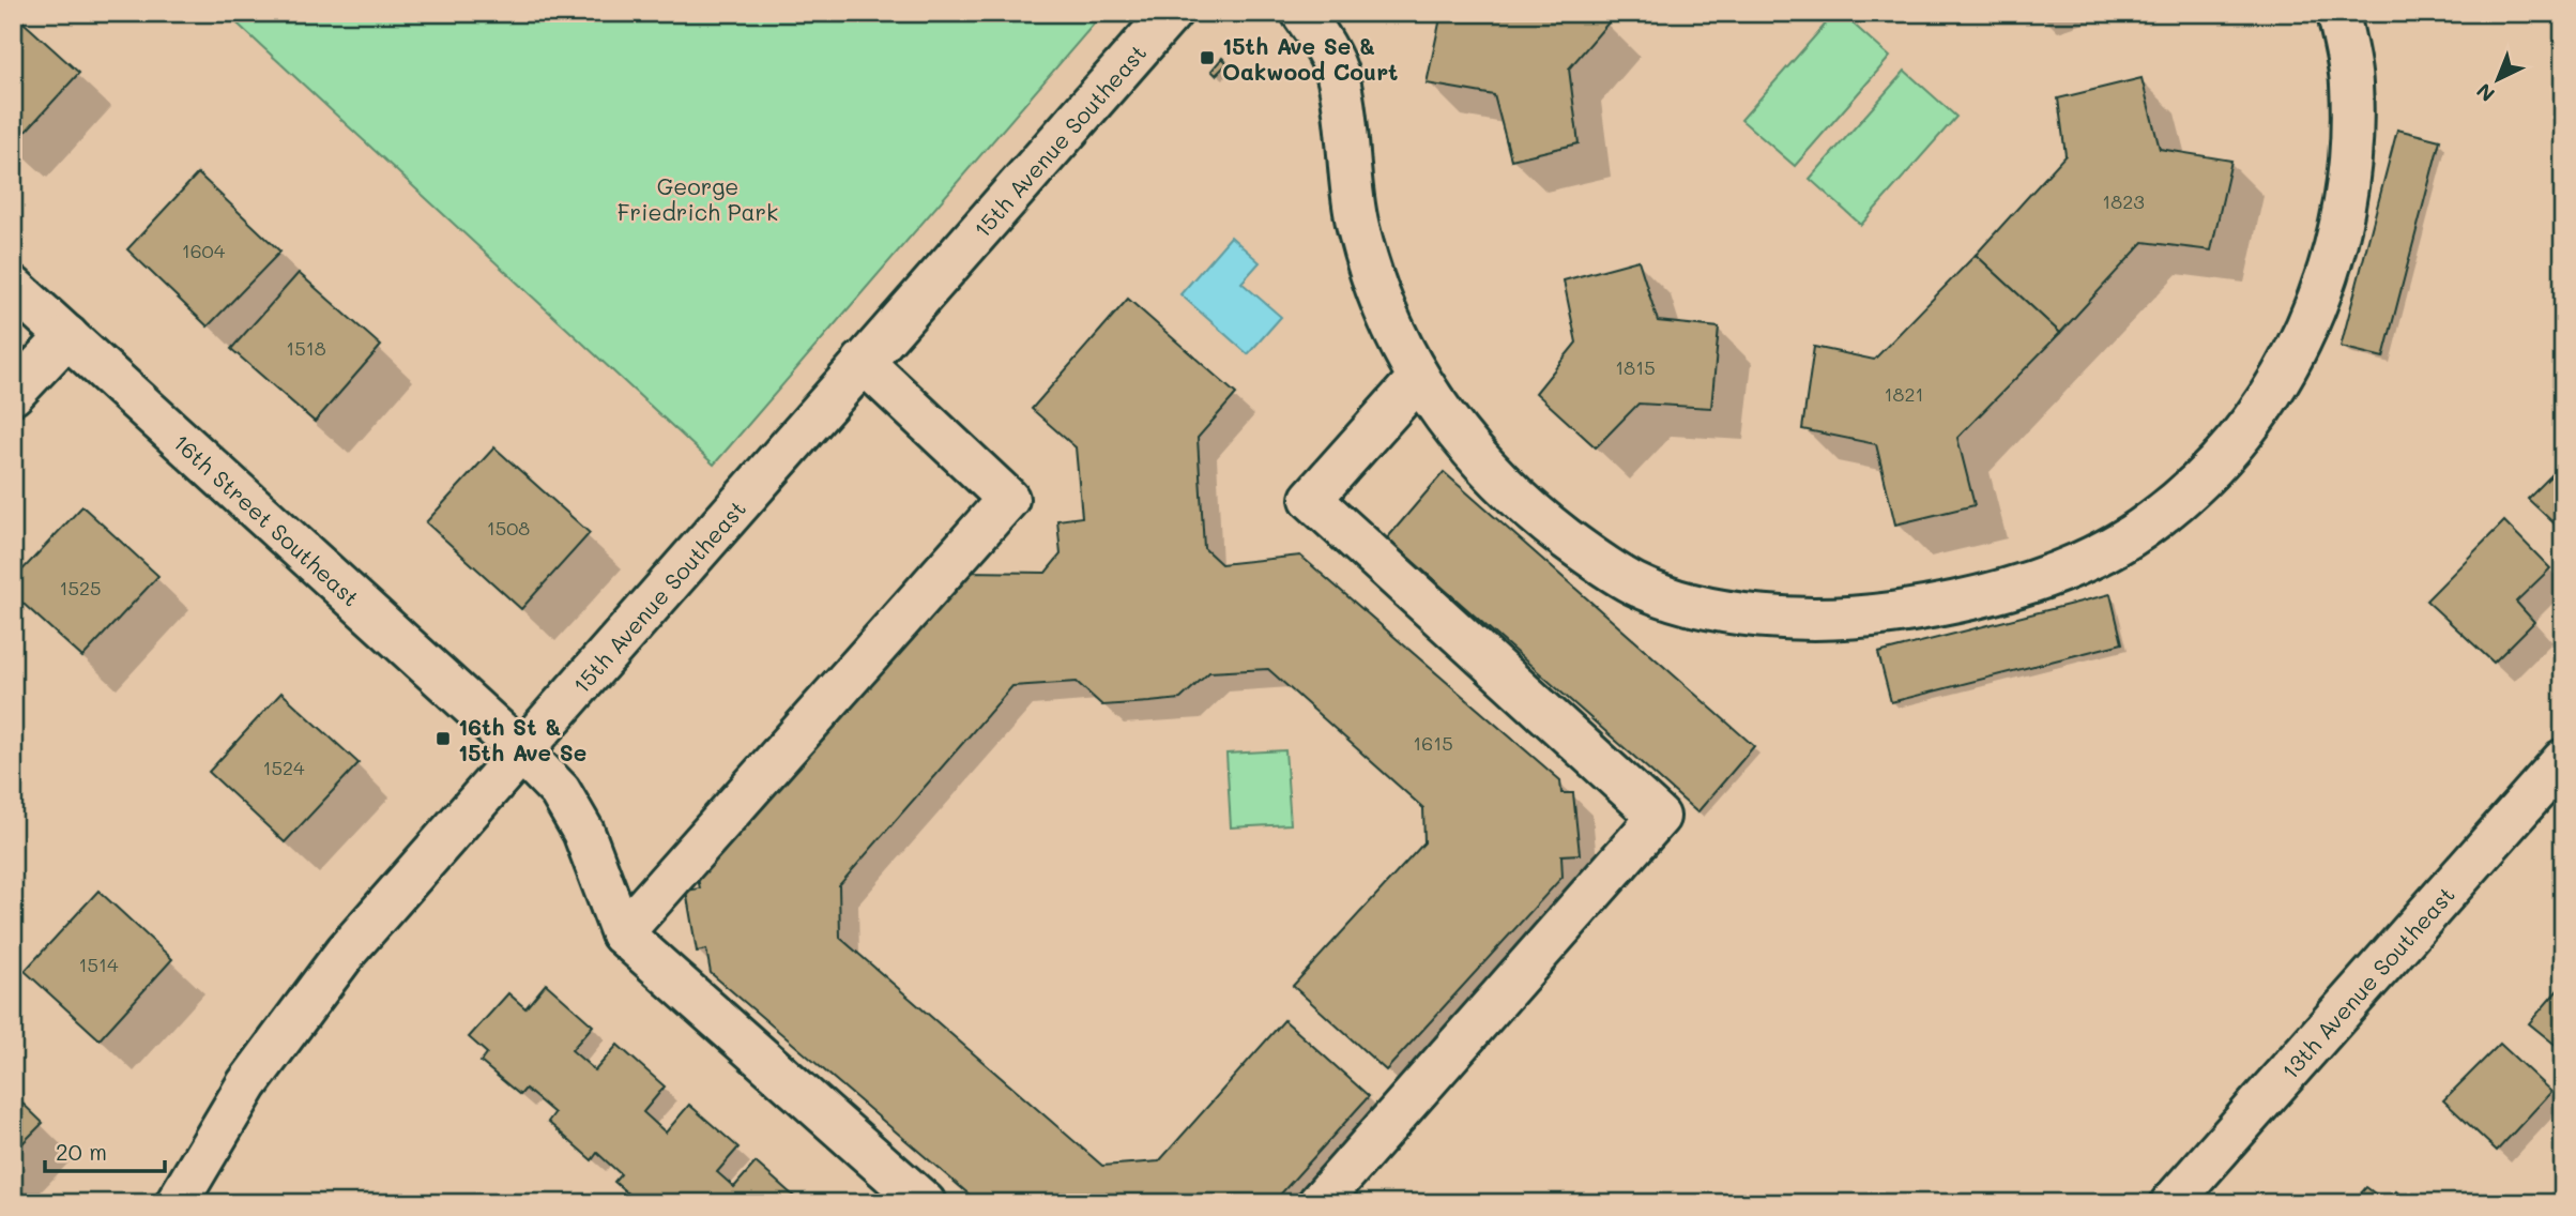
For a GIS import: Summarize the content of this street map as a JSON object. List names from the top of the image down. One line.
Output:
{"streets":{"street":["15th Avenue Southeast","16th Street Southeast","13th Avenue Southeast"]},"crossings":[["15th Avenue Southeast","16th Street Southeast"]],"parks":["George Friedrich Park"],"places":{"transit":["15th Ave Se & Oakwood Court","16th St & 15th Ave Se"]},"house_numbers":["1823","1604","1518","1815","1821","1508","1525","1615","1524","1514"],"scale_bar":"20 m","north":"bottom left"}
